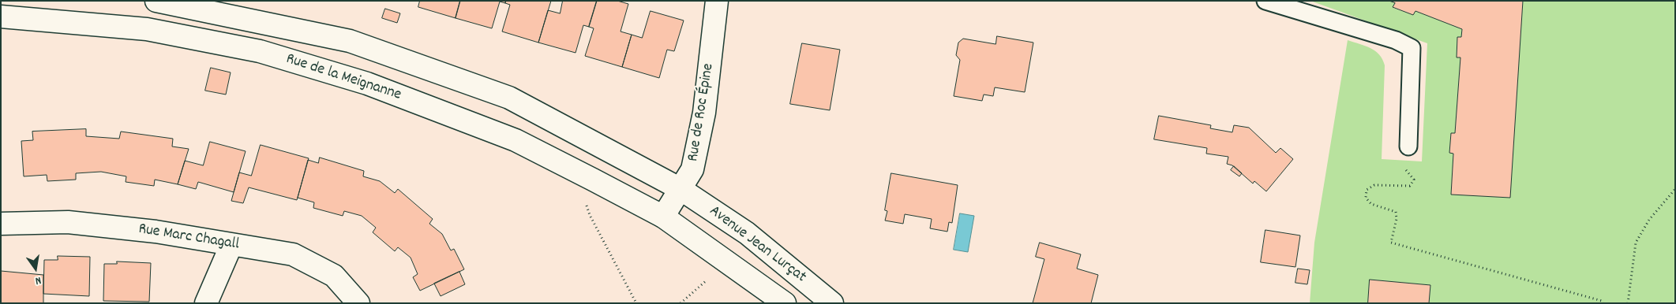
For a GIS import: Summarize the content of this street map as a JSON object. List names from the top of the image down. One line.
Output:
{"streets":{"street":["Rue de la Meignanne","Rue de Roc Épine","Rue Marc Chagall","Avenue Jean Lurçat"]},"crossings":[["Rue de la Meignanne","Rue de Roc Épine"],["Rue de la Meignanne","Avenue Jean Lurçat"],["Rue de Roc Épine","Avenue Jean Lurçat"]],"north":"bottom"}
